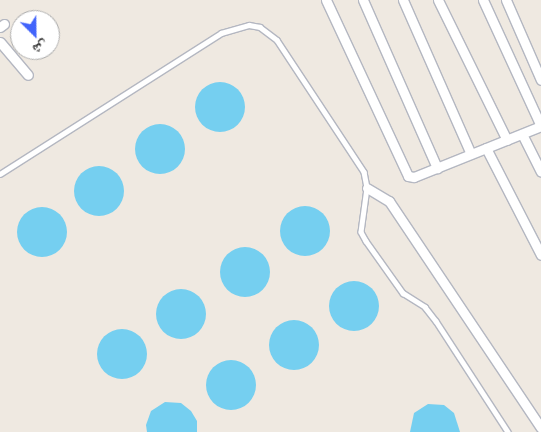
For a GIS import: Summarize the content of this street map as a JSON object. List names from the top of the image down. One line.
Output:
{"north":"bottom right"}
